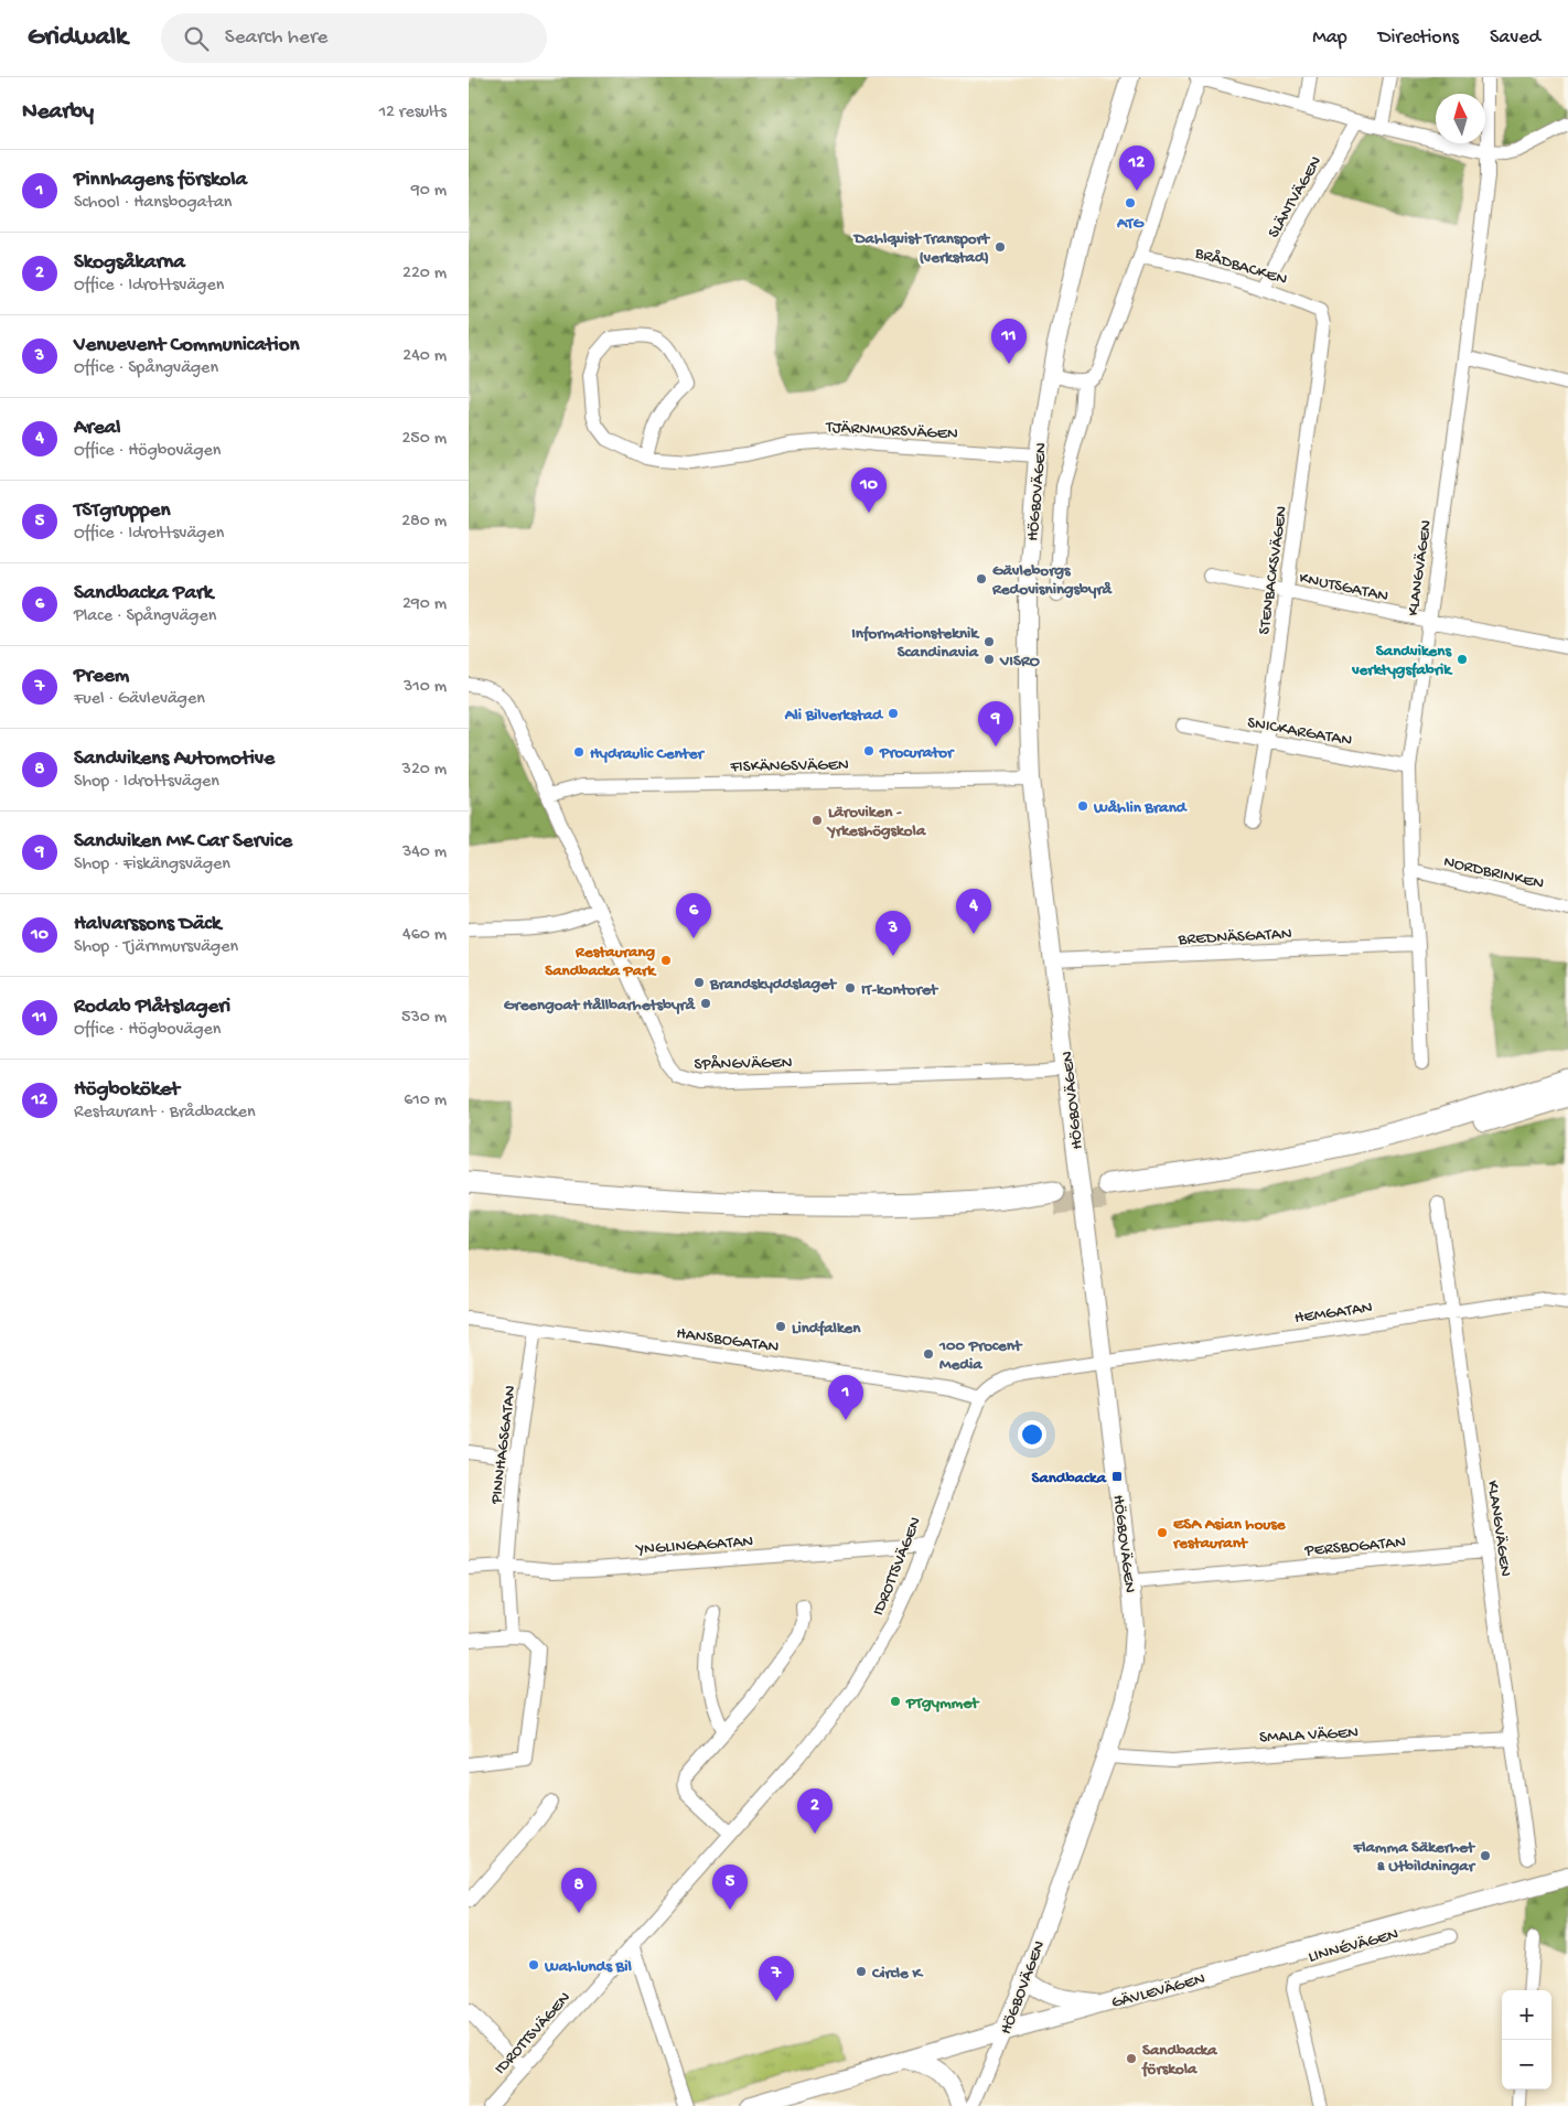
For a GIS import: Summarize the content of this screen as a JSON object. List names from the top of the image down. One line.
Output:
{"streets":{"main road":["HÖGBOVÄGEN","GÄVLEVÄGEN"],"street":["SLÄNTVÄGEN","BRÅDBACKEN","TJÄRNMURSVÄGEN","KLANGVÄGEN","STENBACKSVÄGEN","KNUTSGATAN","SNICKARGATAN","FISKÄNGSVÄGEN","NORDBRINKEN","BREDNÄSGATAN","SPÅNGVÄGEN","HEMGATAN","HANSBOGATAN","PINNHAGSGATAN","YNGLINGAGATAN","PERSBOGATAN","IDROTTSVÄGEN","SMALA VÄGEN","LINNÉVÄGEN"]},"crossings":[["SLÄNTVÄGEN","BRÅDBACKEN"],["BRÅDBACKEN","STENBACKSVÄGEN"],["TJÄRNMURSVÄGEN","HÖGBOVÄGEN"],["HÖGBOVÄGEN","FISKÄNGSVÄGEN"],["HÖGBOVÄGEN","BREDNÄSGATAN"],["HÖGBOVÄGEN","SPÅNGVÄGEN"],["HÖGBOVÄGEN","HEMGATAN"],["HÖGBOVÄGEN","PERSBOGATAN"],["HÖGBOVÄGEN","IDROTTSVÄGEN"],["HÖGBOVÄGEN","SMALA VÄGEN"],["HÖGBOVÄGEN","GÄVLEVÄGEN"],["KLANGVÄGEN","KNUTSGATAN"],["KLANGVÄGEN","SNICKARGATAN"],["KLANGVÄGEN","NORDBRINKEN"],["KLANGVÄGEN","BREDNÄSGATAN"],["KLANGVÄGEN","HEMGATAN"],["KLANGVÄGEN","PERSBOGATAN"],["KLANGVÄGEN","SMALA VÄGEN"],["STENBACKSVÄGEN","KNUTSGATAN"],["STENBACKSVÄGEN","SNICKARGATAN"],["FISKÄNGSVÄGEN","SPÅNGVÄGEN"],["HEMGATAN","IDROTTSVÄGEN"],["HANSBOGATAN","PINNHAGSGATAN"],["HANSBOGATAN","IDROTTSVÄGEN"],["PINNHAGSGATAN","YNGLINGAGATAN"],["YNGLINGAGATAN","IDROTTSVÄGEN"]],"places":{"other":["ATG","Dahlqvist Transport (verkstad)","Gävleborgs Redovisningsbyrå","Informationsteknik Scandinavia","VISRO","Sandvikens verktygsfabrik","Ali Bilverkstad","Procurator","Hydraulic Center","Wåhlin Brand","Läroviken - Yrkeshögskola","Restaurang Sandbacka Park","Brandskyddslaget","IT-kontoret","Greengoat Hållbarhetsbyrå","Lindfalken","100 Procent Media","ESA Asian house restaurant","PTgymmet","Flamma Säkerhet & Utbildningar","Wahlunds Bil","Circle K","Sandbacka förskola"],"transit":["Sandbacka"]},"north":"top","page":{"header":"Gridwalk","search":"Search here","nav":["Map","Directions","Saved"],"heading":["Nearby","12 results"],"pins":["12","11","10","9","4","6","3","1","2","5","8","7"],"list":[{"mark":"1","name":"Pinnhagens förskola","note":"School · Hansbogatan","value":"90 m"},{"mark":"2","name":"Skogsåkarna","note":"Office · Idrottsvägen","value":"220 m"},{"mark":"3","name":"Venuevent Communication","note":"Office · Spångvägen","value":"240 m"},{"mark":"4","name":"Areal","note":"Office · Högbovägen","value":"250 m"},{"mark":"5","name":"TSTgruppen","note":"Office · Idrottsvägen","value":"280 m"},{"mark":"6","name":"Sandbacka Park","note":"Place · Spångvägen","value":"290 m"},{"mark":"7","name":"Preem","note":"Fuel · Gävlevägen","value":"310 m"},{"mark":"8","name":"Sandvikens Automotive","note":"Shop · Idrottsvägen","value":"320 m"},{"mark":"9","name":"Sandviken MK Car Service","note":"Shop · Fiskängsvägen","value":"340 m"},{"mark":"10","name":"Halvarssons Däck","note":"Shop · Tjärnmursvägen","value":"460 m"},{"mark":"11","name":"Rodab Plåtslageri","note":"Office · Högbovägen","value":"530 m"},{"mark":"12","name":"Högboköket","note":"Restaurant · Brådbacken","value":"610 m"}],"map_buttons":["+","−"]}}
